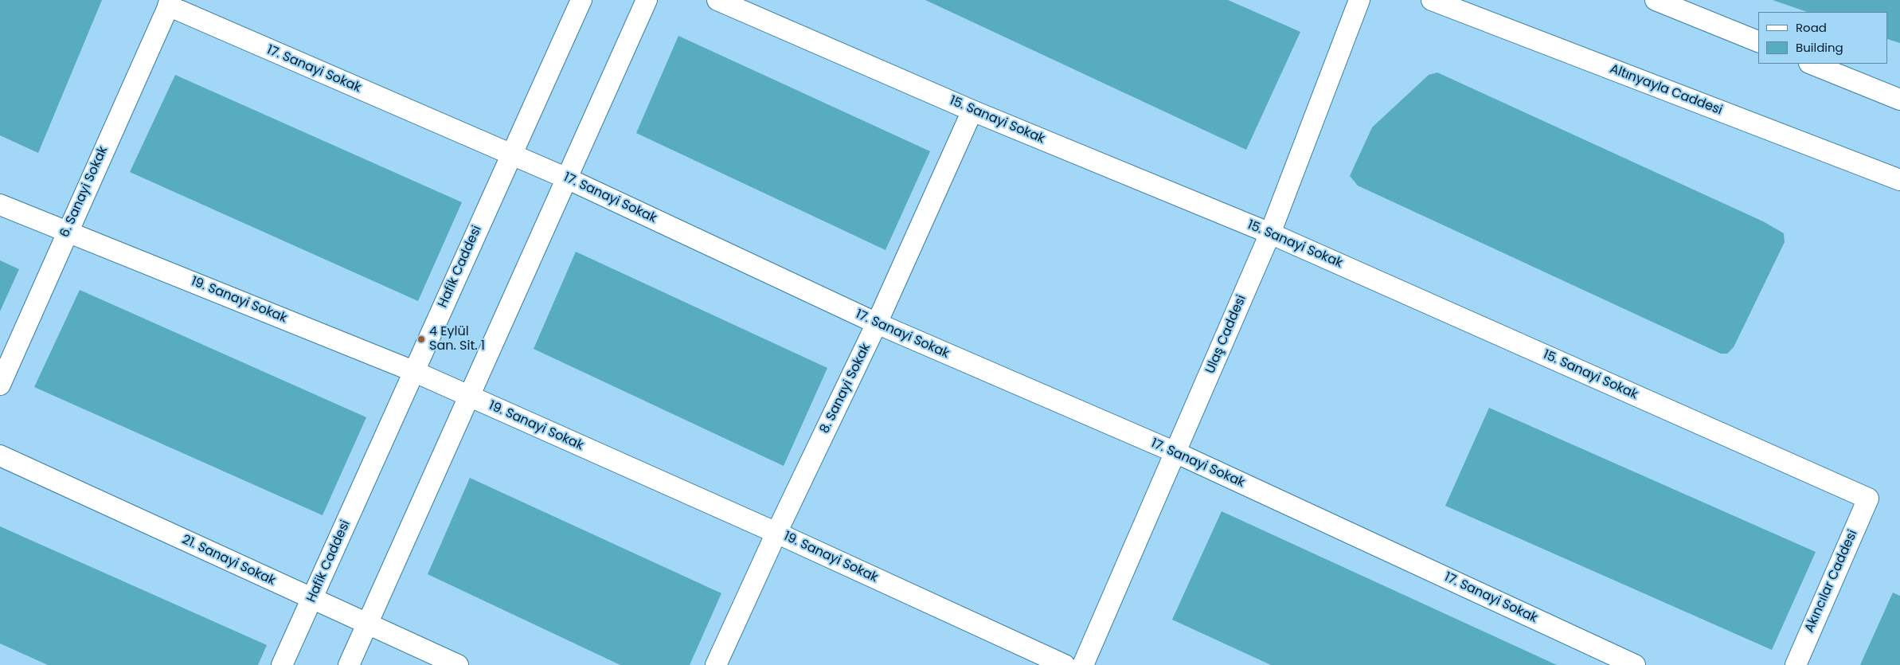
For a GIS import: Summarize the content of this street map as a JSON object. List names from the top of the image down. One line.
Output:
{"streets":{"street":["17. Sanayi Sokak","Altınyayla Caddesi","15. Sanayi Sokak","6. Sanayi Sokak","Hafik Caddesi","19. Sanayi Sokak","Ulaş Caddesi","8. Sanayi Sokak","21. Sanayi Sokak","Akıncılar Caddesi"]},"crossings":[["17. Sanayi Sokak","6. Sanayi Sokak"],["17. Sanayi Sokak","Hafik Caddesi"],["17. Sanayi Sokak","Ulaş Caddesi"],["17. Sanayi Sokak","8. Sanayi Sokak"],["15. Sanayi Sokak","Ulaş Caddesi"],["15. Sanayi Sokak","8. Sanayi Sokak"],["15. Sanayi Sokak","Akıncılar Caddesi"],["6. Sanayi Sokak","19. Sanayi Sokak"],["Hafik Caddesi","19. Sanayi Sokak"],["Hafik Caddesi","21. Sanayi Sokak"],["19. Sanayi Sokak","8. Sanayi Sokak"]],"places":["4 Eylül San. Sit. 1"],"legend":["Road","Building"]}
